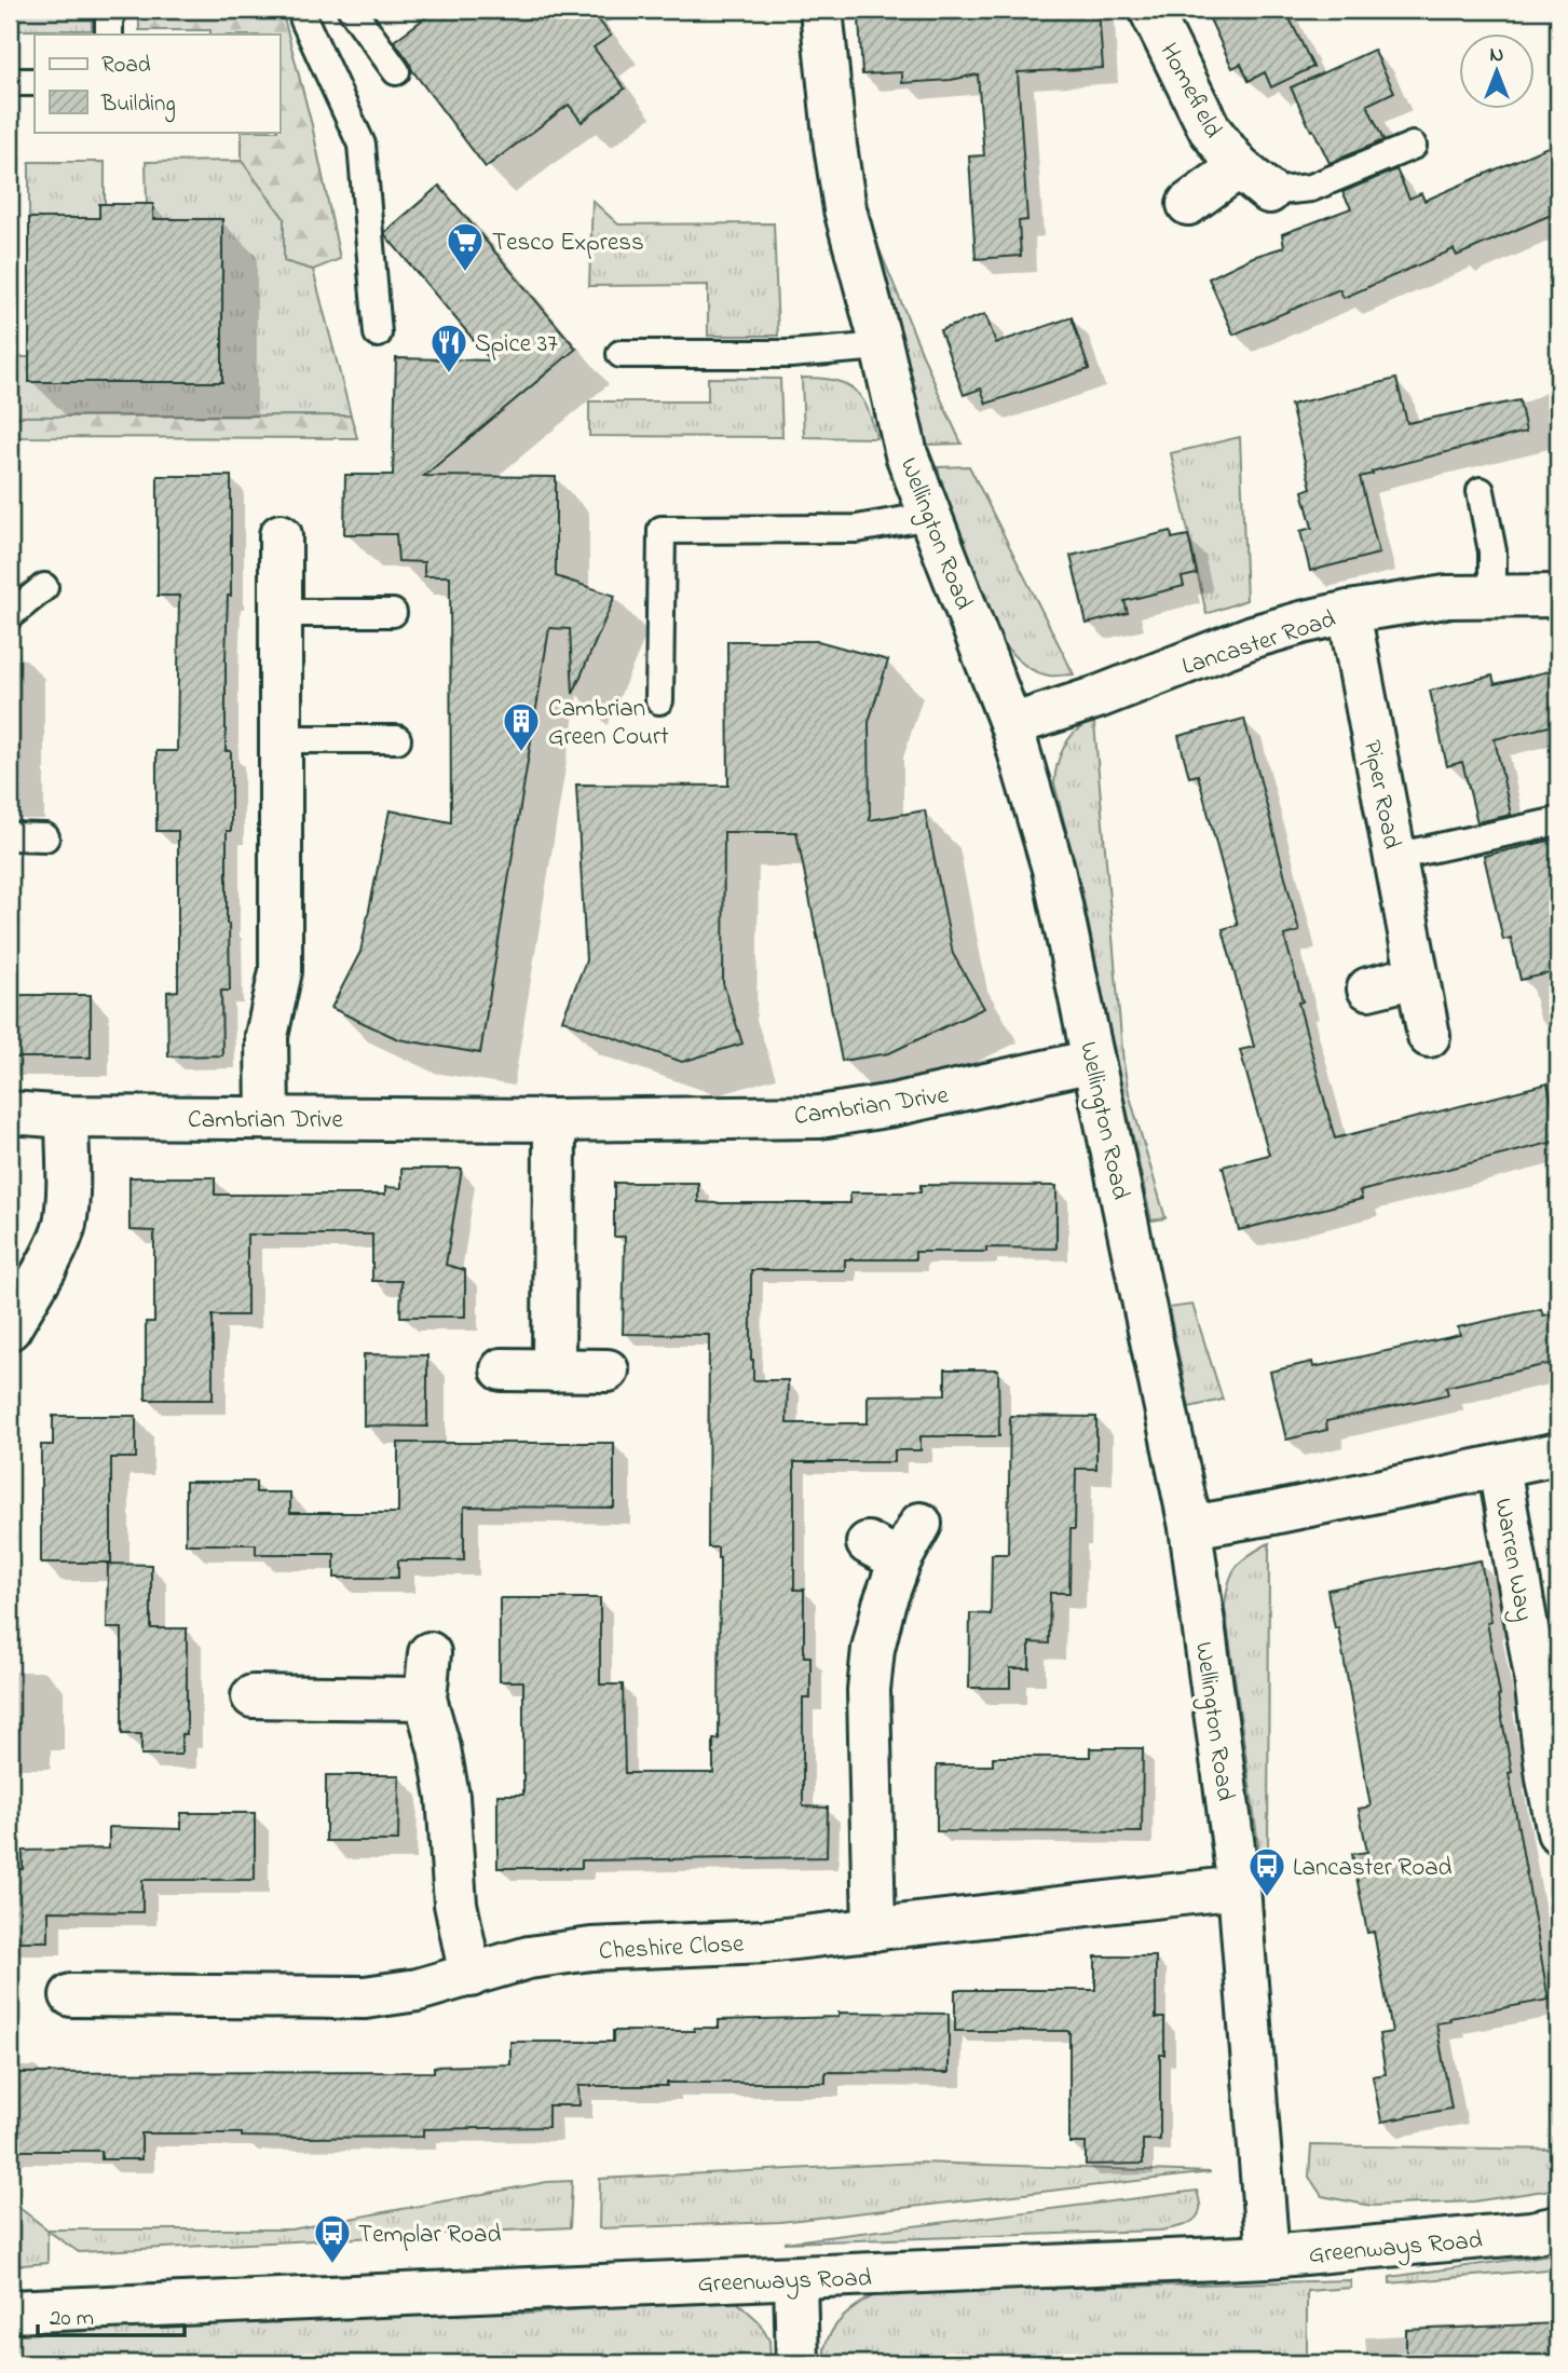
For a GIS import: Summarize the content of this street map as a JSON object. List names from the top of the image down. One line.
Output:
{"streets":{"street":["Homefield","Wellington Road","Lancaster Road","Piper Road","Cambrian Drive","Warren Way","Cheshire Close","Greenways Road"]},"crossings":[["Wellington Road","Lancaster Road"],["Wellington Road","Cambrian Drive"],["Wellington Road","Cheshire Close"],["Wellington Road","Greenways Road"],["Lancaster Road","Piper Road"]],"places":{"supermarket":["Tesco Express"],"restaurant":["Spice 37"],"building":["Cambrian Green Court"],"bus stop":["Lancaster Road","Templar Road"]},"legend":["Road","Building"],"scale_bar":"20 m","north":"top"}
